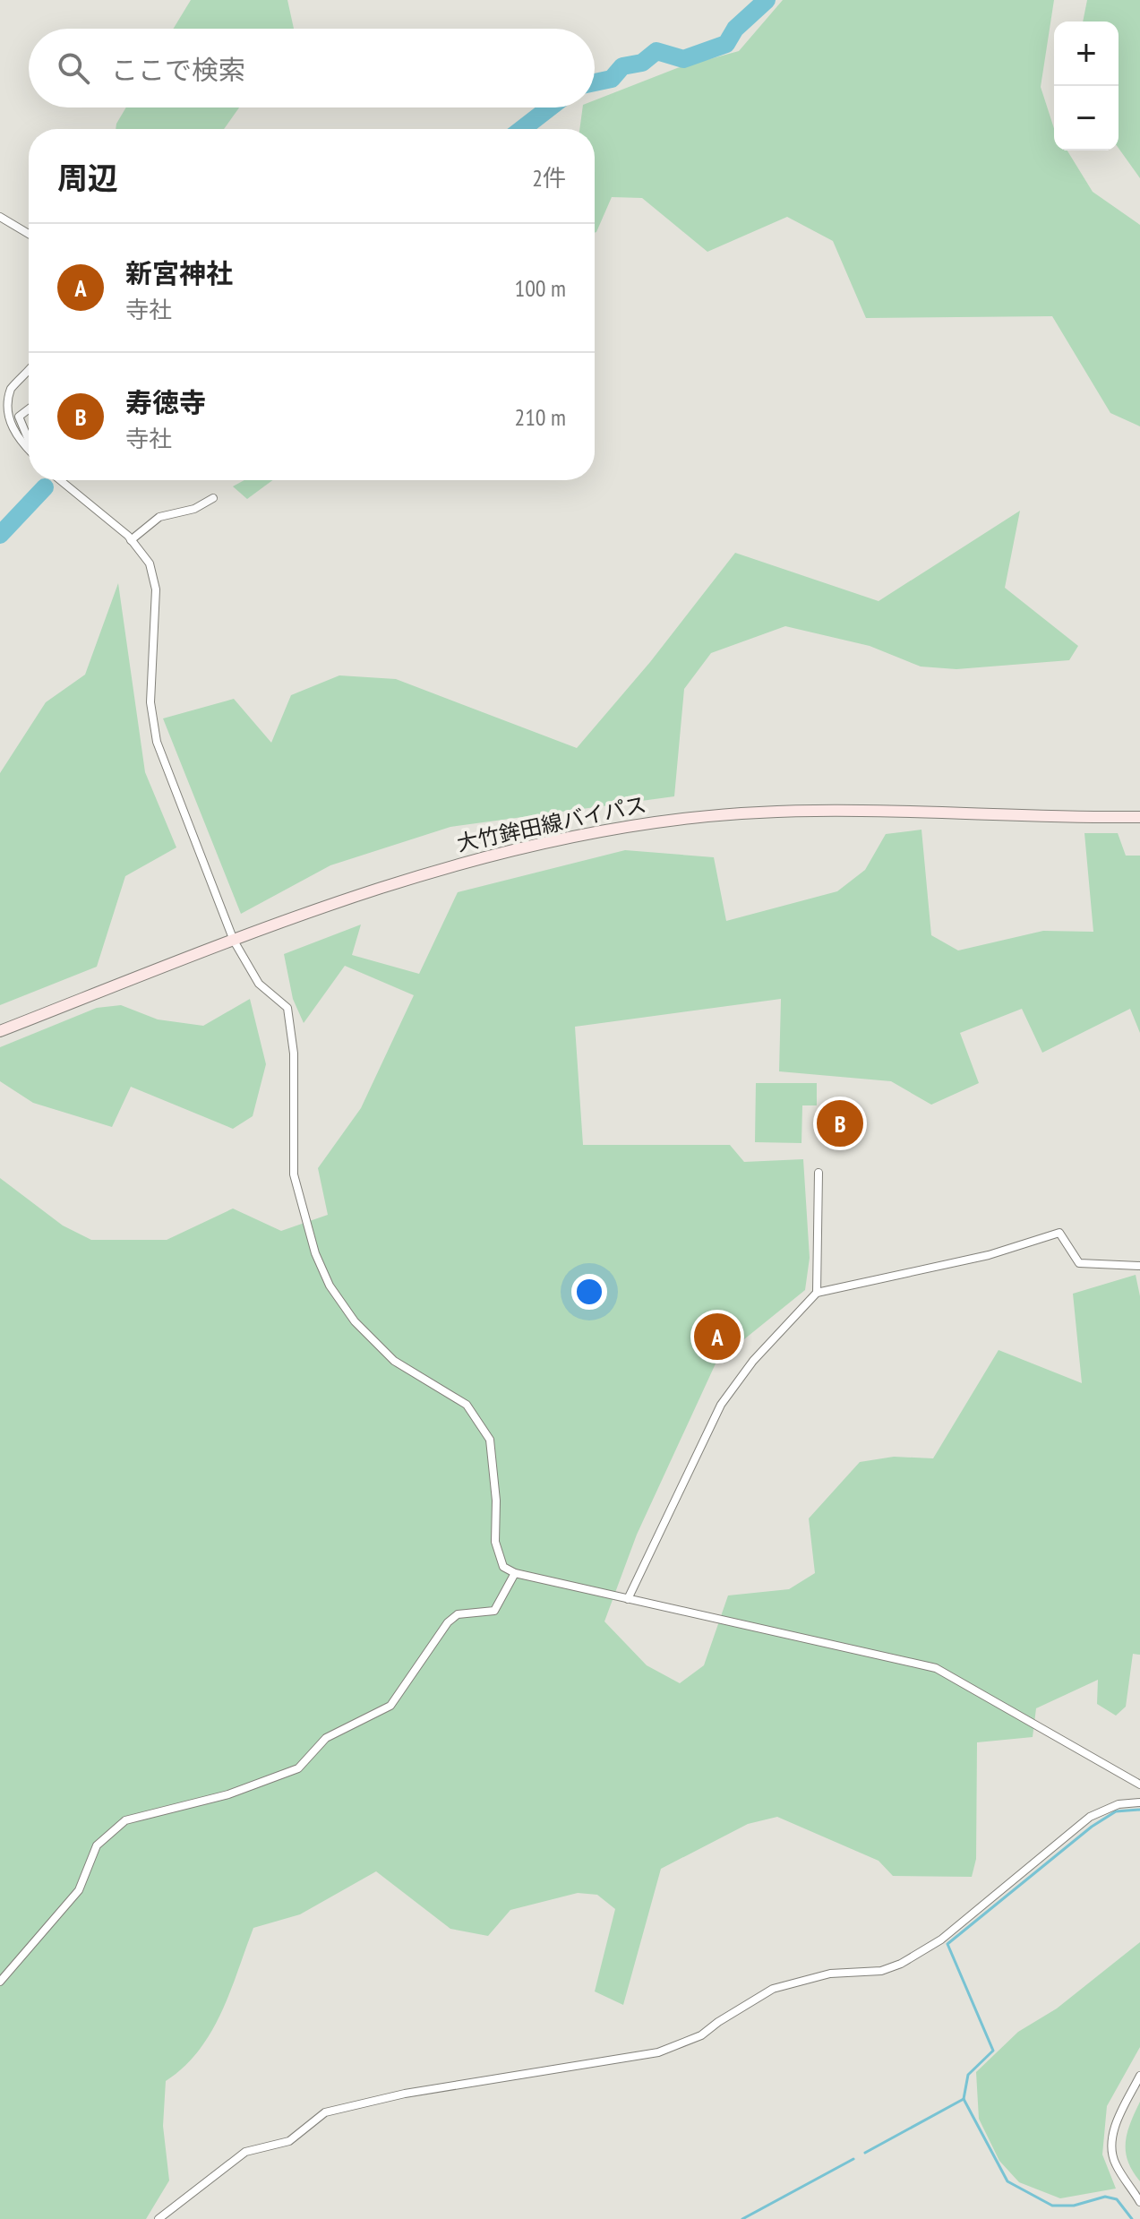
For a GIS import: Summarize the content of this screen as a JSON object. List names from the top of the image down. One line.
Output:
{"streets":{"main road":["大竹鉾田線バイパス"]},"page":{"map_buttons":["+","−"],"search":"ここで検索","heading":["周辺","2件"],"list":[{"mark":"A","name":"新宮神社","note":"寺社","value":"100 m"},{"mark":"B","name":"寿徳寺","note":"寺社","value":"210 m"}],"pins":["B","A"]}}
